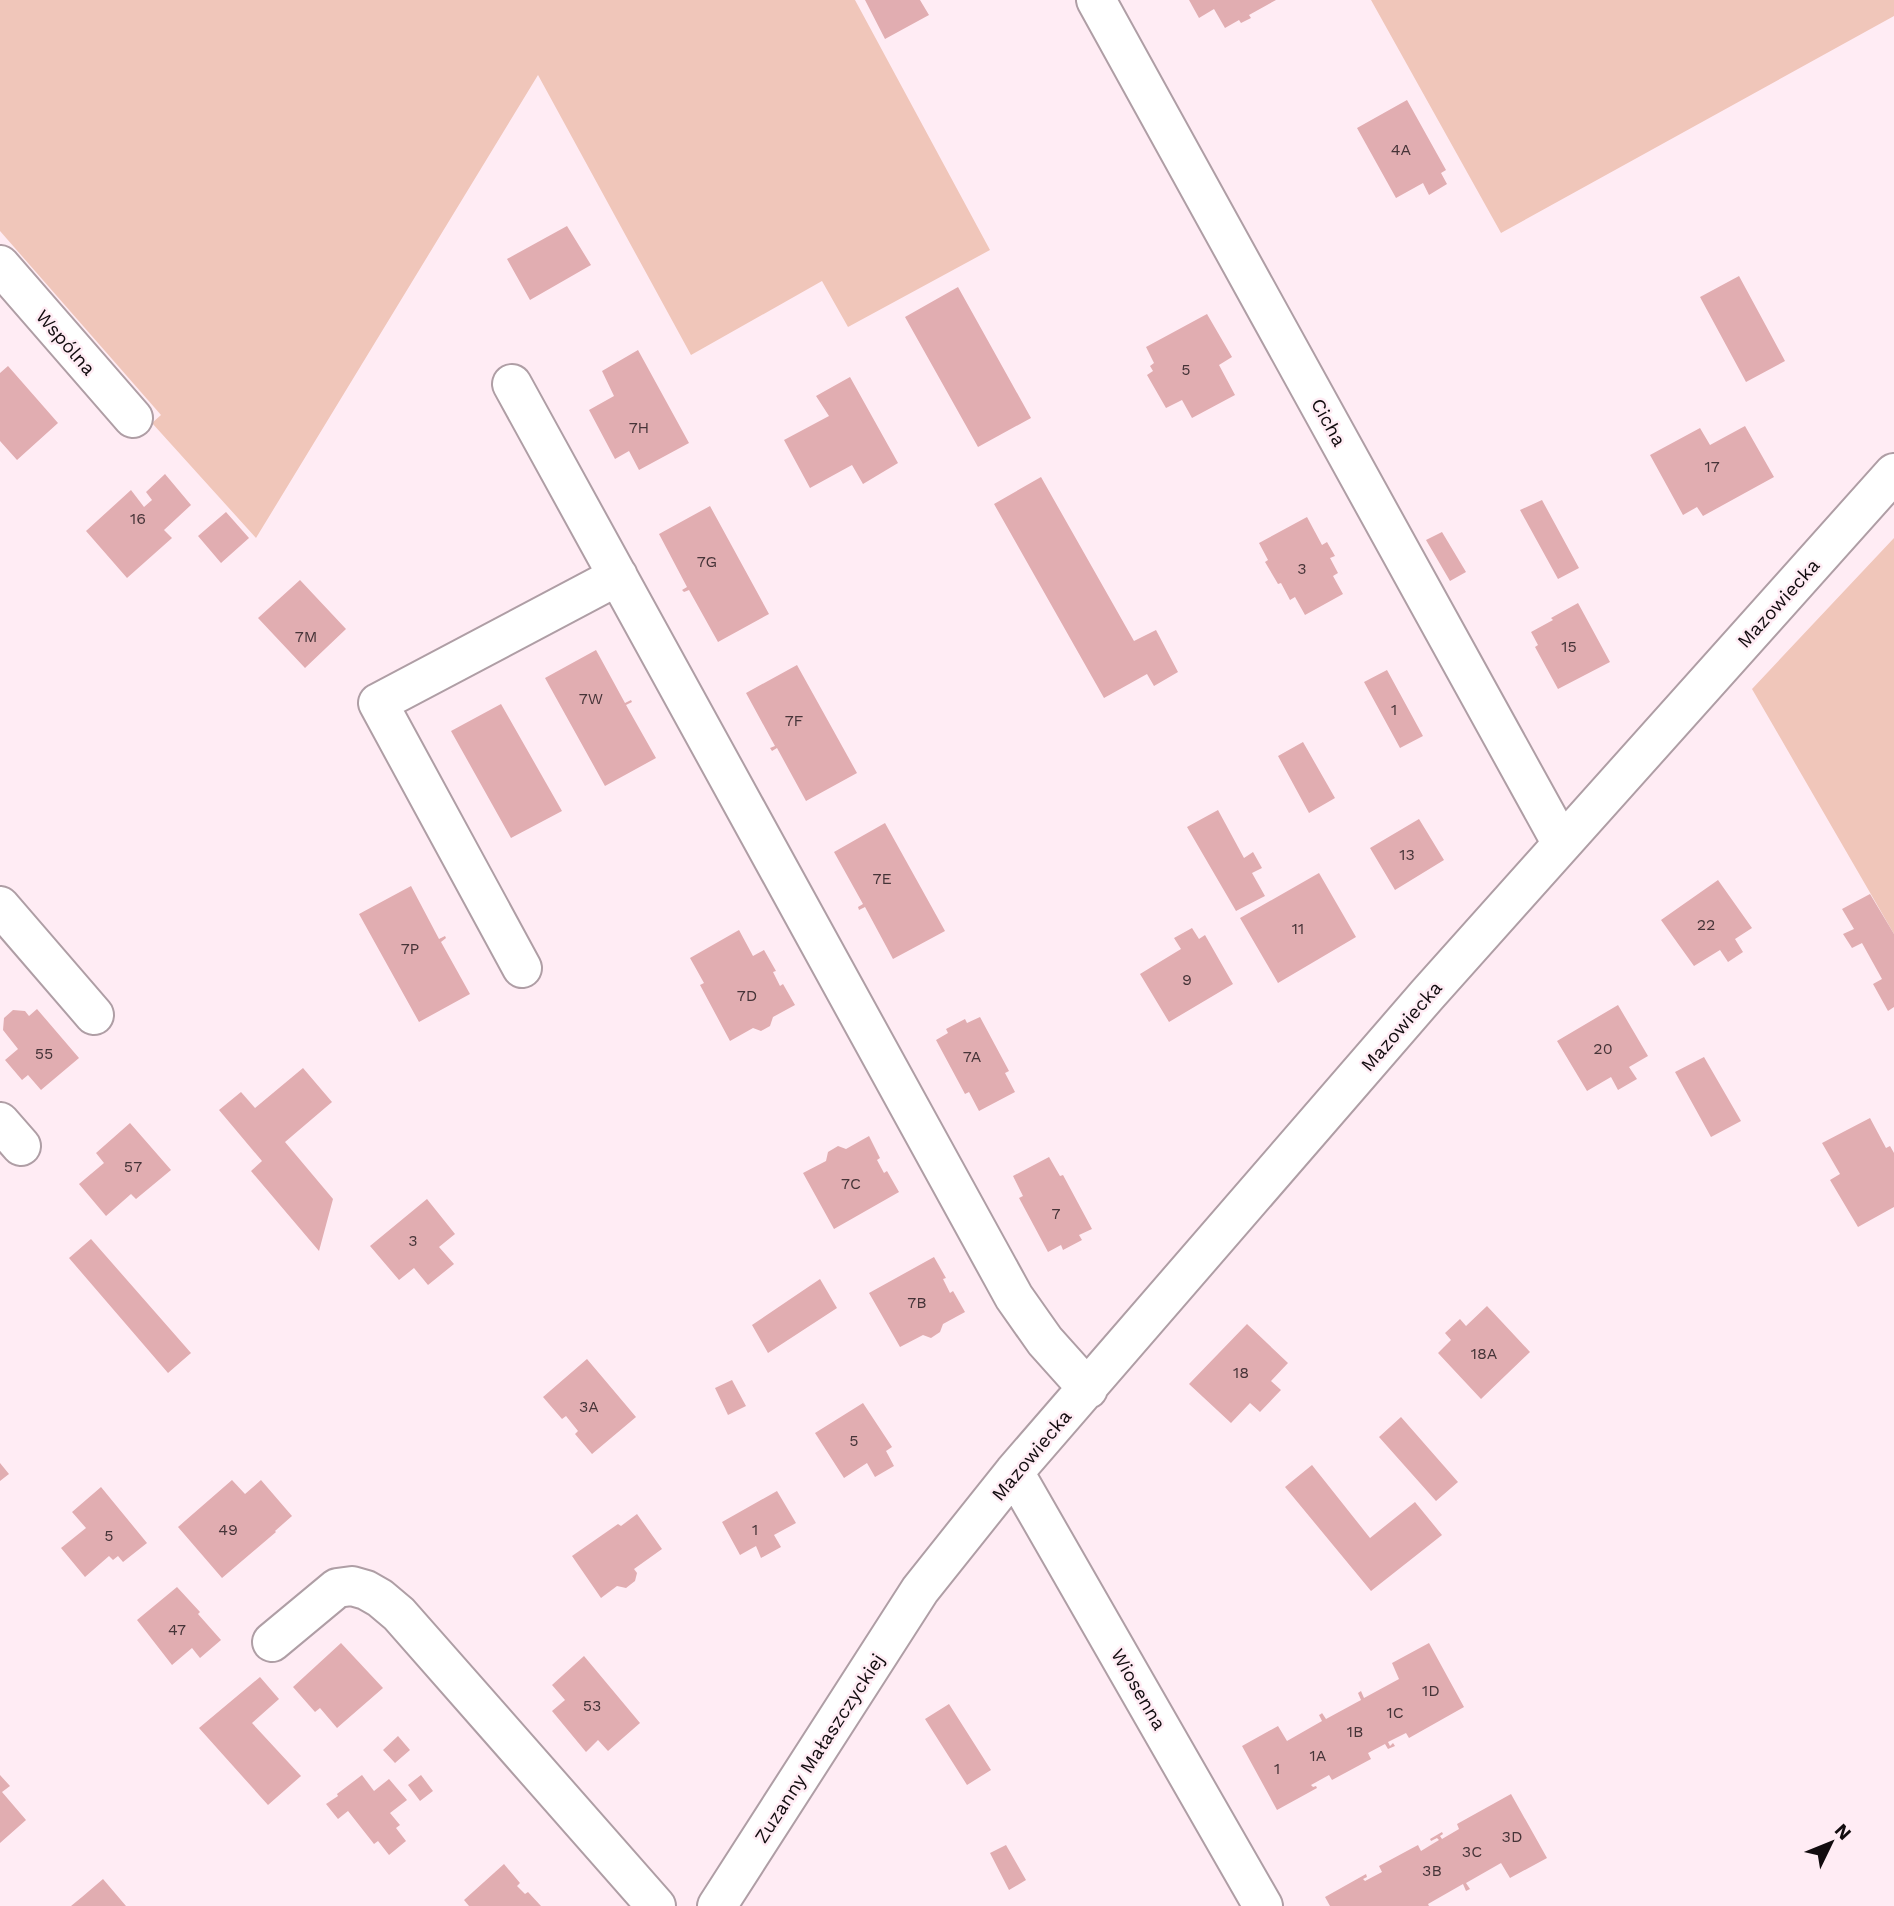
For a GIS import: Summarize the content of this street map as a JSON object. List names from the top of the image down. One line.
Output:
{"streets":{"street":["Wspólna","Cicha","Mazowiecka","Wiosenna","Zuzanny Małaszczyckiej"]},"crossings":[["Cicha","Mazowiecka"],["Mazowiecka","Wiosenna"],["Mazowiecka","Zuzanny Małaszczyckiej"]],"house_numbers":["4A","5","7H","17","16","7G","3","7M","15","7W","1","7F","13","7E","22","11","7P","9","7D","20","55","7A","57","7C","7","3","7B","18A","18","3A","5","49","1","5","47","1D","53","1C","1B","1A","1","3D","3C","3B"],"north":"top right"}
